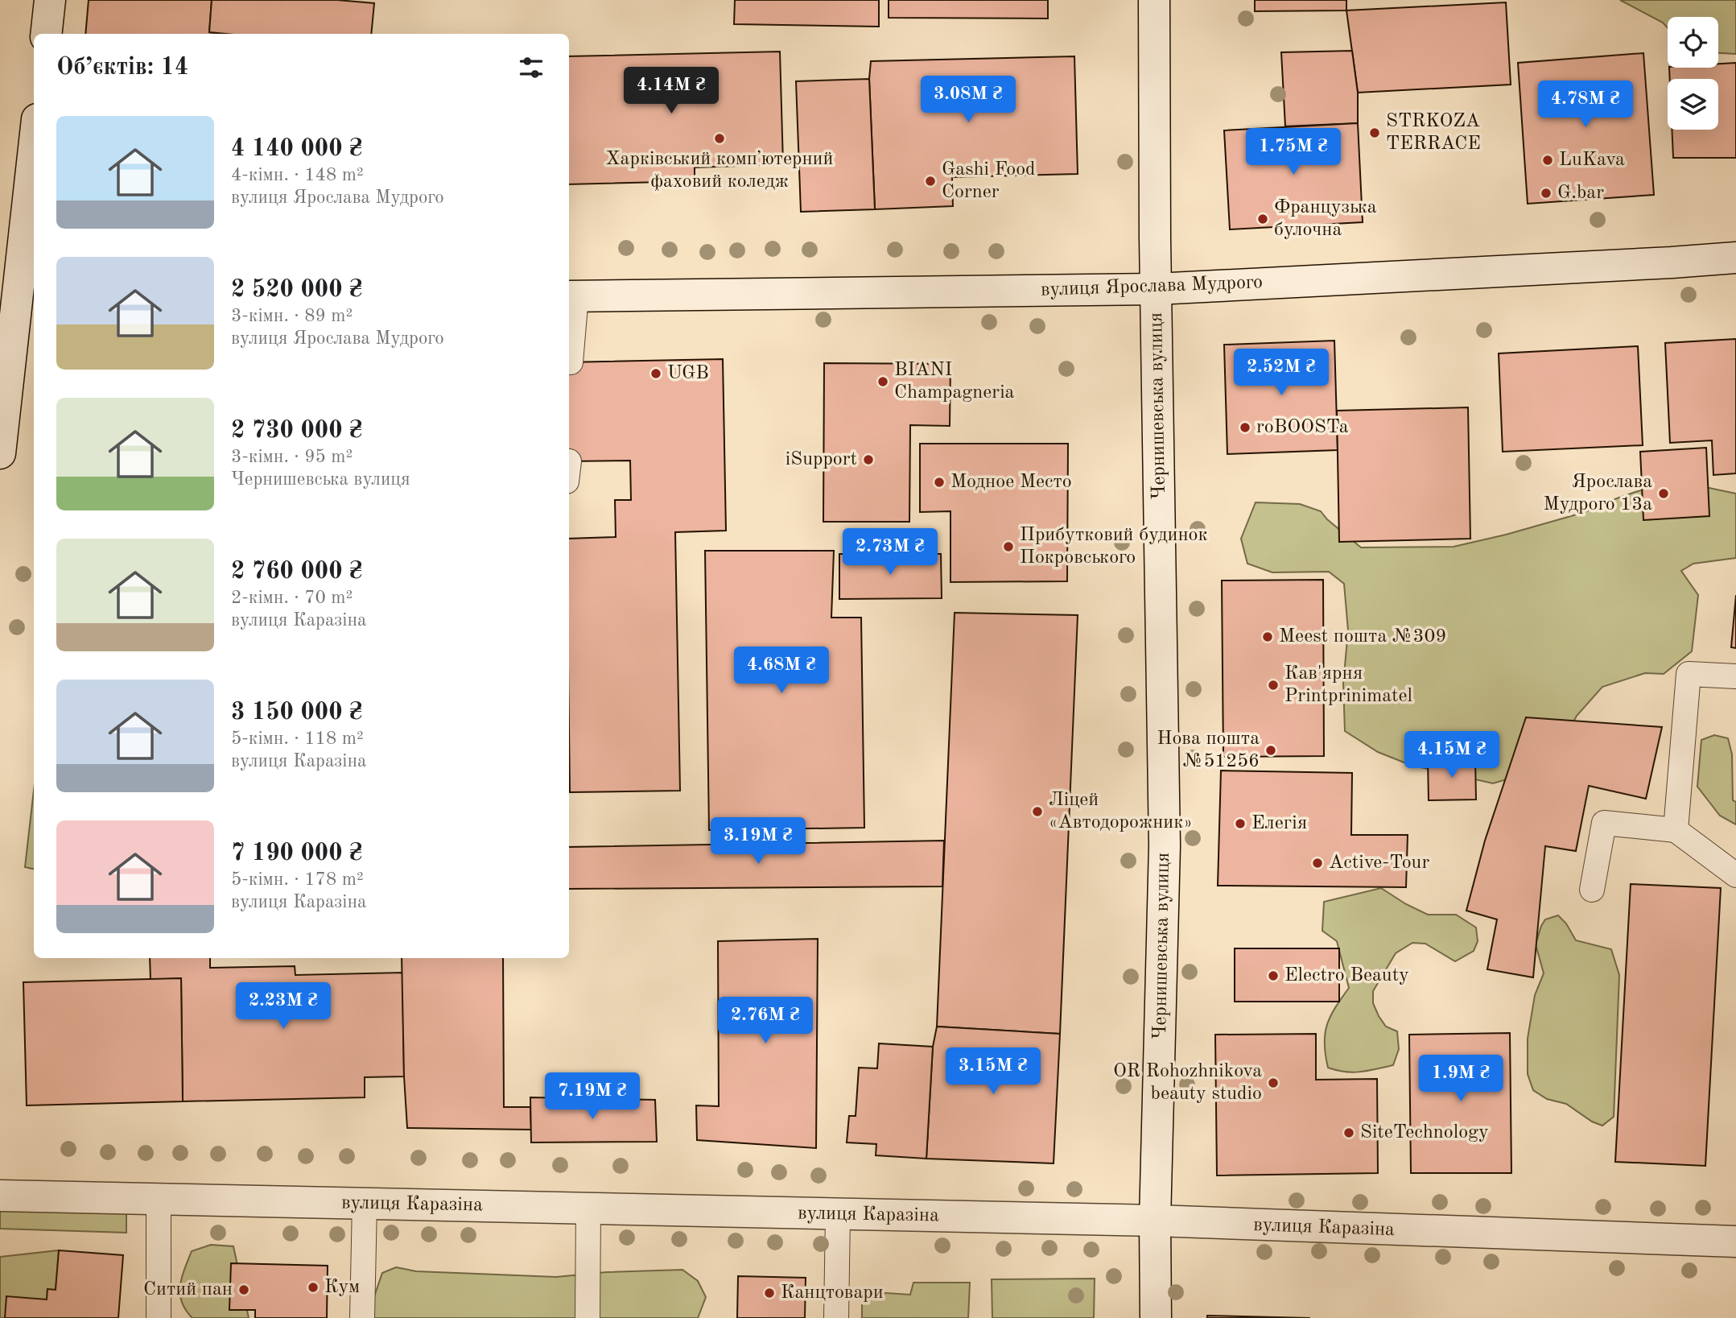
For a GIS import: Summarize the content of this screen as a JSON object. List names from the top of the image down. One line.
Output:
{"streets":{"street":["вулиця Ярослава Мудрого","Чернишевська вулиця","вулиця Каразіна"]},"crossings":[["вулиця Ярослава Мудрого","Чернишевська вулиця"],["Чернишевська вулиця","вулиця Каразіна"]],"places":["STRKOZA TERRACE","Харківський компʼютерний фаховий коледж","LuKava","Gashi Food Corner","G.bar","Французька булочна","UGB","BIANI Champagneria","roBOOSTa","iSupport","Модное Место","Ярослава Мудрого 13а","Прибутковий будинок Покровського","Meest пошта №309","Кав'ярня Printprinimatel","Нова пошта №51256","Ліцей «Автодорожник»","Елегія","Active-Tour","Electro Beauty","OR Rohozhnikova beauty studio","SiteTechnology","Кум","Ситий пан","Канцтовари"],"page":{"heading":"Об’єктів: 14","price":["4.14M ₴","3.08M ₴","4.78M ₴","1.75M ₴","2.52M ₴","2.73M ₴","4.68M ₴","4.15M ₴","3.19M ₴","2.23M ₴","2.76M ₴","3.15M ₴","1.9M ₴","7.19M ₴"],"list":[{"name":"4 140 000 ₴","note":"4-кімн. · 148 m² · вулиця Ярослава Мудрого"},{"name":"2 520 000 ₴","note":"3-кімн. · 89 m² · вулиця Ярослава Мудрого"},{"name":"2 730 000 ₴","note":"3-кімн. · 95 m² · Чернишевська вулиця"},{"name":"2 760 000 ₴","note":"2-кімн. · 70 m² · вулиця Каразіна"},{"name":"3 150 000 ₴","note":"5-кімн. · 118 m² · вулиця Каразіна"},{"name":"7 190 000 ₴","note":"5-кімн. · 178 m² · вулиця Каразіна"}]}}
